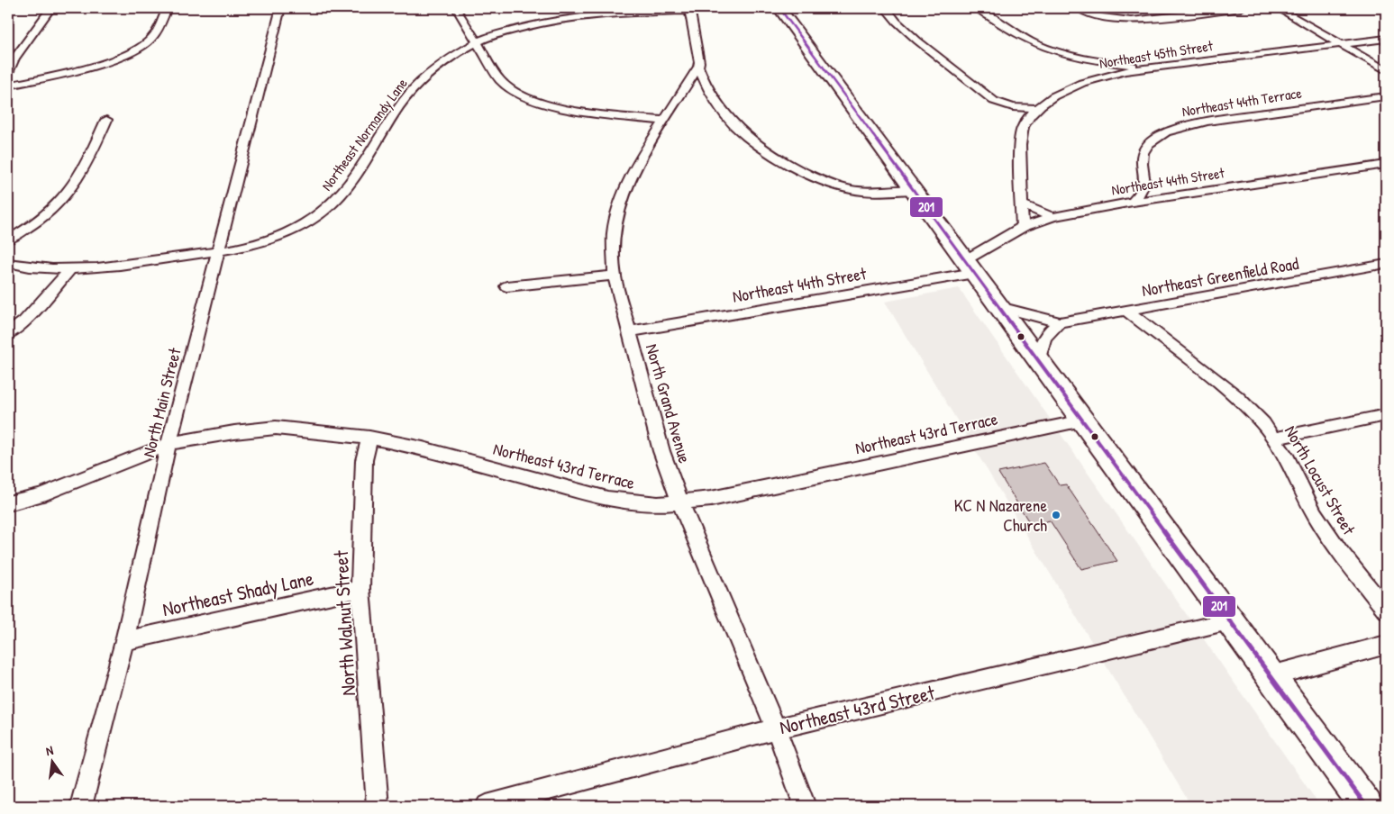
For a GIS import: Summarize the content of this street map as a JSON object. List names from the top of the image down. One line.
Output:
{"streets":{"street":["Northeast 45th Street","Northeast 44th Terrace","Northeast Normandy Lane","Northeast 44th Street","Northeast Greenfield Road","North Main Street","North Grand Avenue","Northeast 43rd Terrace","North Locust Street","Northeast Shady Lane","North Walnut Street","Northeast 43rd Street"]},"crossings":[["Northeast Normandy Lane","North Main Street"],["Northeast 44th Street","North Grand Avenue"],["Northeast Greenfield Road","North Locust Street"],["North Main Street","Northeast 43rd Terrace"],["North Main Street","Northeast Shady Lane"],["North Grand Avenue","Northeast 43rd Terrace"],["North Grand Avenue","Northeast 43rd Street"],["Northeast 43rd Terrace","North Walnut Street"],["Northeast Shady Lane","North Walnut Street"]],"places":["KC N Nazarene Church"],"lines":["transit line 201"],"north":"top"}
